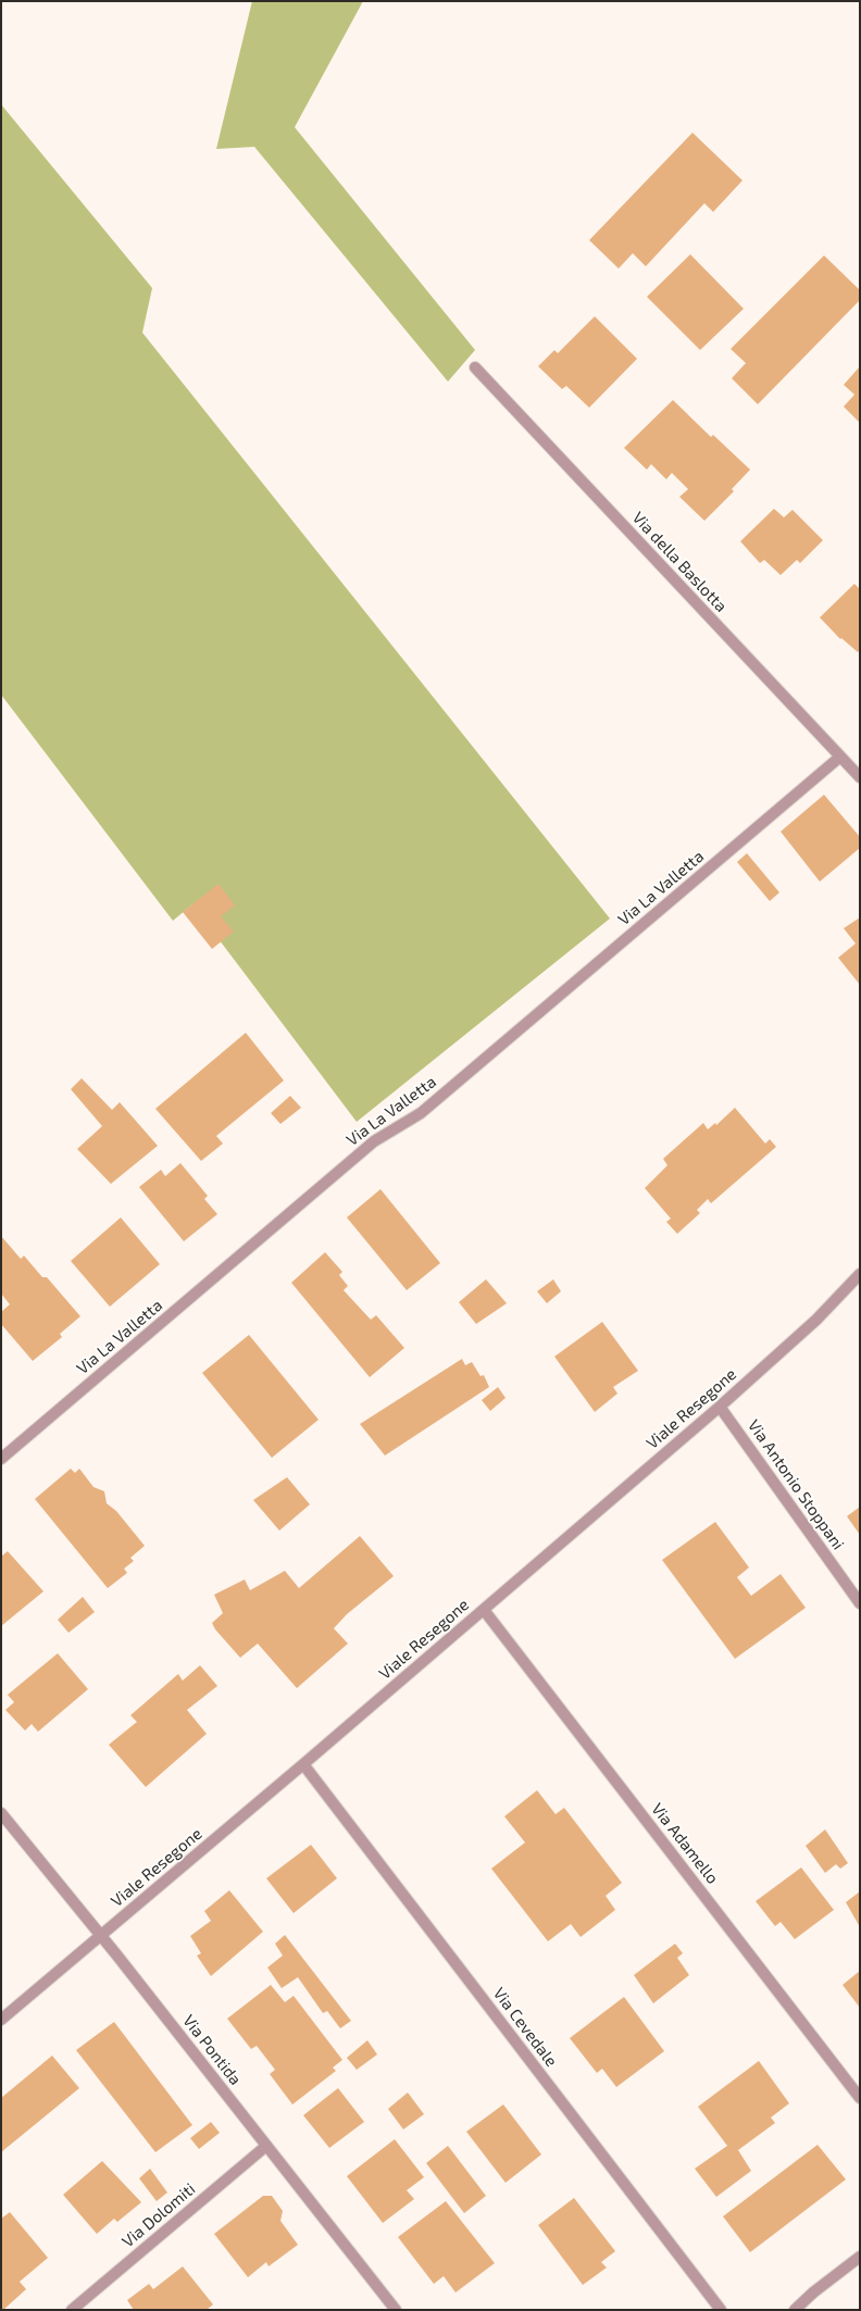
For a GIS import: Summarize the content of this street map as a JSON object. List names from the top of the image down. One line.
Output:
{"streets":{"street":["Via della Baslotta","Via La Valletta","Viale Resegone","Via Antonio Stoppani","Via Adamello","Via Cevedale","Via Pontida","Via Dolomiti"]},"crossings":[["Via della Baslotta","Via La Valletta"],["Viale Resegone","Via Antonio Stoppani"],["Viale Resegone","Via Adamello"],["Viale Resegone","Via Cevedale"],["Viale Resegone","Via Pontida"],["Via Pontida","Via Dolomiti"]]}
